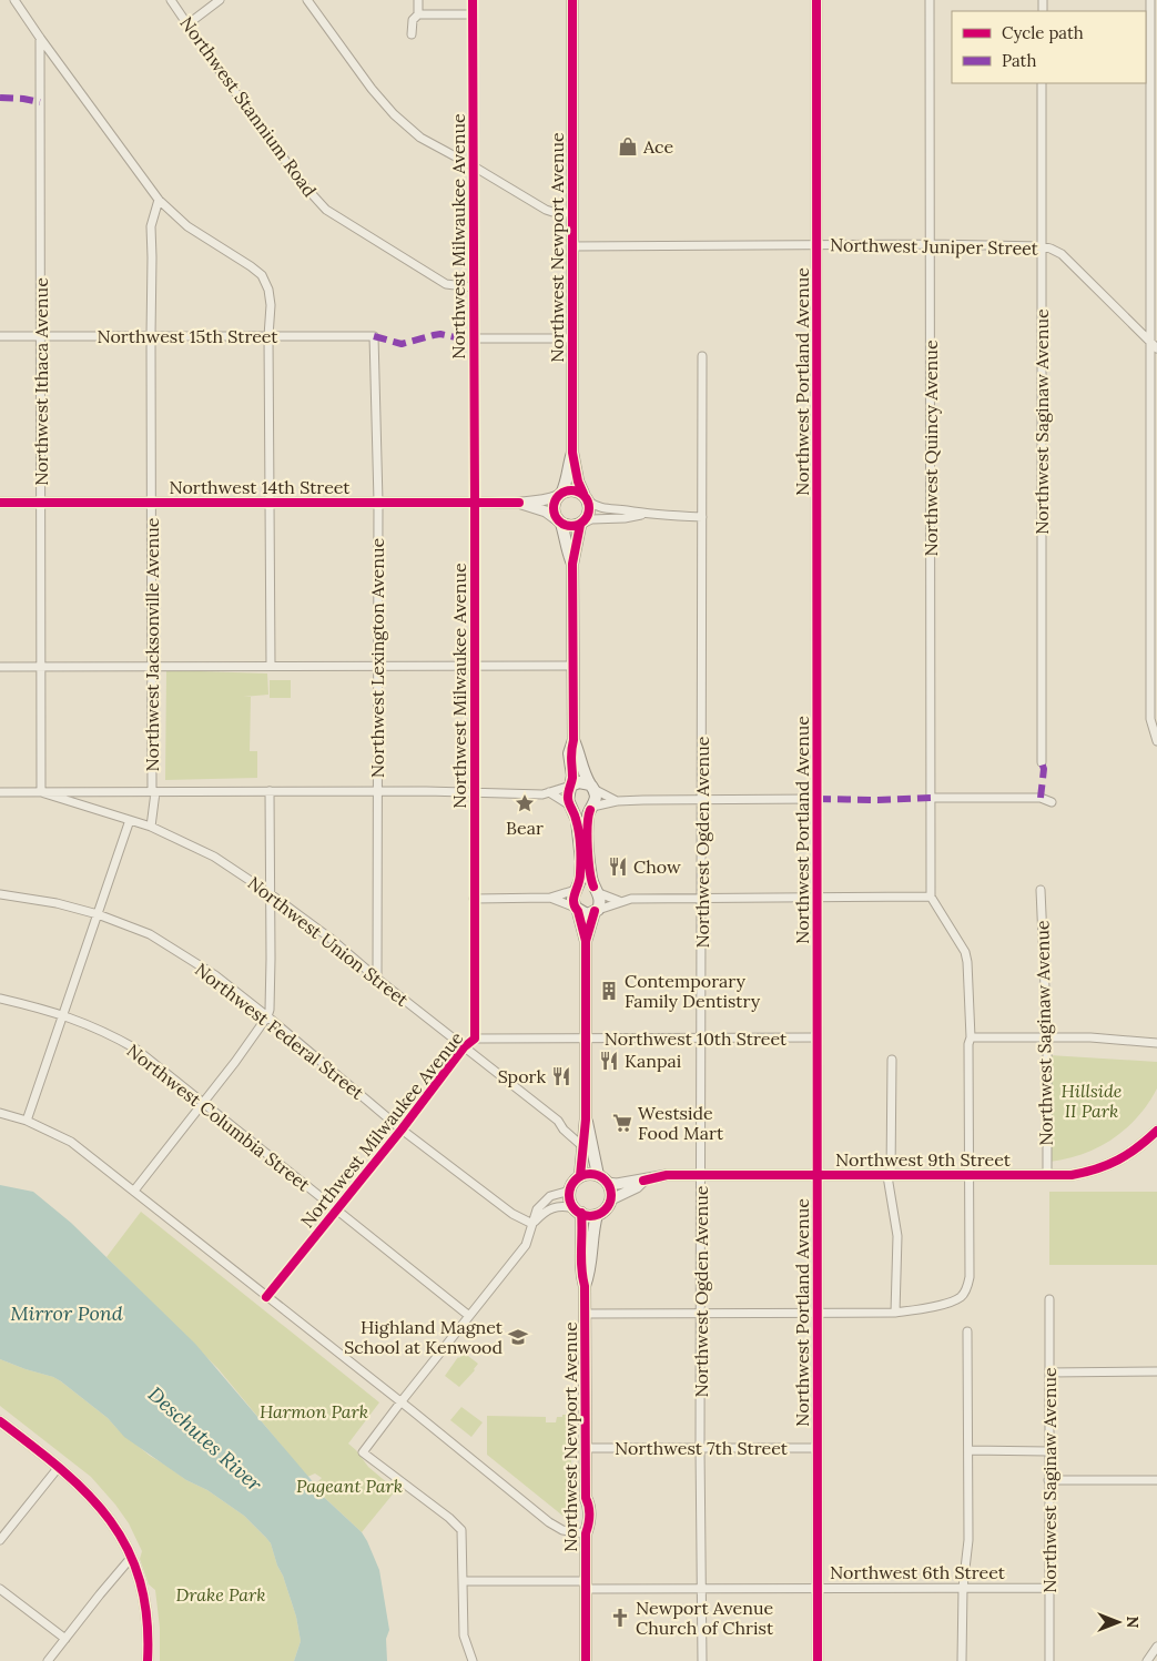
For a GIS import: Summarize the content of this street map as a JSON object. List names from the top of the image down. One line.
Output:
{"streets":{"main road":["Northwest Newport Avenue"],"street":["Northwest Stannium Road","Northwest Milwaukee Avenue","Northwest Juniper Street","Northwest 15th Street","Northwest Ithaca Avenue","Northwest Portland Avenue","Northwest Saginaw Avenue","Northwest Quincy Avenue","Northwest 14th Street","Northwest Jacksonville Avenue","Northwest Lexington Avenue","Northwest Ogden Avenue","Northwest Union Street","Northwest Federal Street","Northwest 10th Street","Northwest Columbia Street","Northwest 9th Street","Northwest 7th Street","Northwest 6th Street"]},"crossings":[["Northwest Stannium Road","Northwest Milwaukee Avenue"],["Northwest Milwaukee Avenue","Northwest 14th Street"],["Northwest Milwaukee Avenue","Northwest Union Street"],["Northwest Milwaukee Avenue","Northwest Federal Street"],["Northwest Milwaukee Avenue","Northwest 10th Street"],["Northwest Milwaukee Avenue","Northwest Columbia Street"],["Northwest Juniper Street","Northwest Newport Avenue"],["Northwest Juniper Street","Northwest Portland Avenue"],["Northwest Juniper Street","Northwest Saginaw Avenue"],["Northwest Juniper Street","Northwest Quincy Avenue"],["Northwest Newport Avenue","Northwest 14th Street"],["Northwest Newport Avenue","Northwest 9th Street"],["Northwest Newport Avenue","Northwest 7th Street"],["Northwest Newport Avenue","Northwest 6th Street"],["Northwest 15th Street","Northwest Ithaca Avenue"],["Northwest 15th Street","Northwest Jacksonville Avenue"],["Northwest 15th Street","Northwest Lexington Avenue"],["Northwest Ithaca Avenue","Northwest 14th Street"],["Northwest Ithaca Avenue","Northwest Union Street"],["Northwest Portland Avenue","Northwest 10th Street"],["Northwest Portland Avenue","Northwest 9th Street"],["Northwest Portland Avenue","Northwest 7th Street"],["Northwest Portland Avenue","Northwest 6th Street"],["Northwest Saginaw Avenue","Northwest 9th Street"],["Northwest Saginaw Avenue","Northwest 6th Street"],["Northwest 14th Street","Northwest Jacksonville Avenue"],["Northwest 14th Street","Northwest Lexington Avenue"],["Northwest Jacksonville Avenue","Northwest Union Street"],["Northwest Lexington Avenue","Northwest Union Street"],["Northwest Ogden Avenue","Northwest 10th Street"],["Northwest Ogden Avenue","Northwest 9th Street"],["Northwest Ogden Avenue","Northwest 7th Street"],["Northwest Ogden Avenue","Northwest 6th Street"]],"water":["Mirror Pond","Deschutes River"],"parks":["Hillside II Park","Harmon Park","Pageant Park","Drake Park"],"places":{"shop":["Ace"],"place":["Bear"],"restaurant":["Chow","Kanpai","Spork"],"building":["Contemporary Family Dentistry"],"supermarket":["Westside Food Mart"],"school or university":["Highland Magnet School at Kenwood"],"church":["Newport Avenue Church of Christ"]},"legend":["Cycle path","Path"],"north":"right"}
